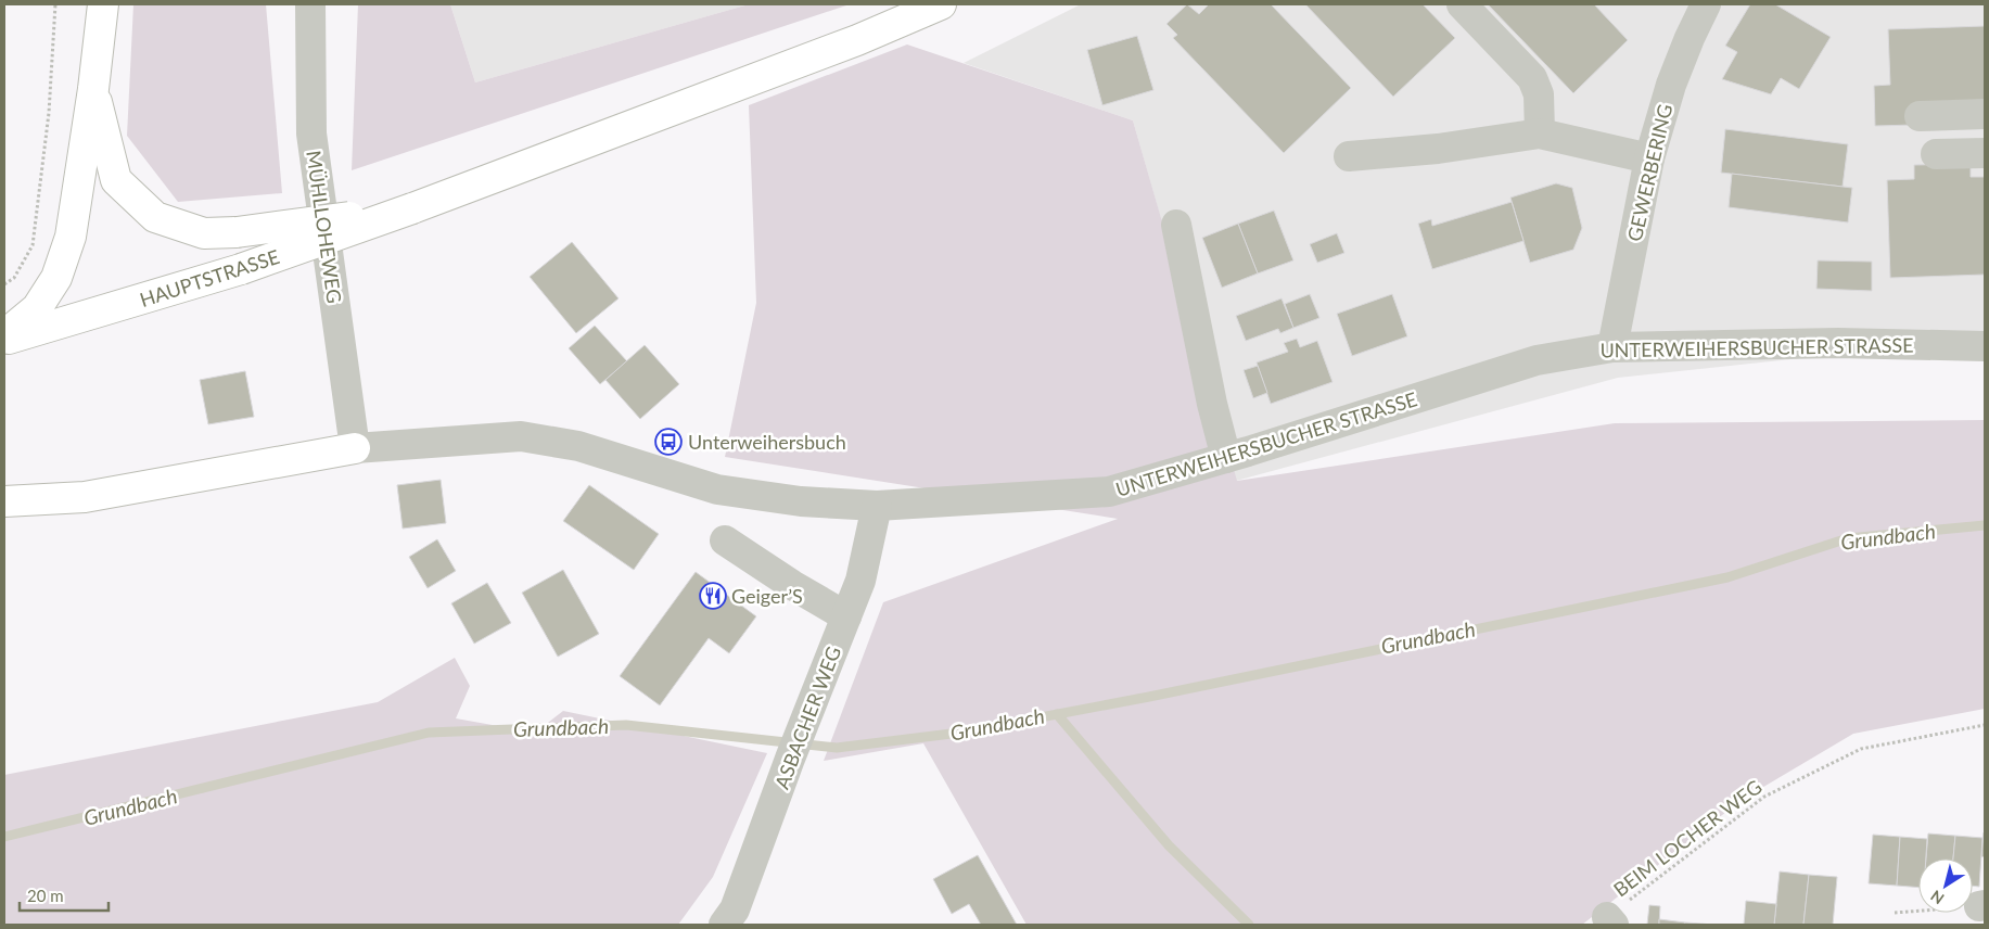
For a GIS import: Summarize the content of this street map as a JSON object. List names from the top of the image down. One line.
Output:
{"streets":{"main road":["HAUPTSTRASSE"],"street":["GEWERBERING","MÜHLLOHEWEG","UNTERWEIHERSBUCHER STRASSE","ASBACHER WEG"],"path":["BEIM LOCHER WEG"]},"crossings":[["GEWERBERING","UNTERWEIHERSBUCHER STRASSE"],["MÜHLLOHEWEG","UNTERWEIHERSBUCHER STRASSE"],["UNTERWEIHERSBUCHER STRASSE","ASBACHER WEG"]],"water":["Grundbach"],"places":{"bus stop":["Unterweihersbuch"],"restaurant":["Geiger’S"]},"scale_bar":"20 m","north":"bottom left"}
